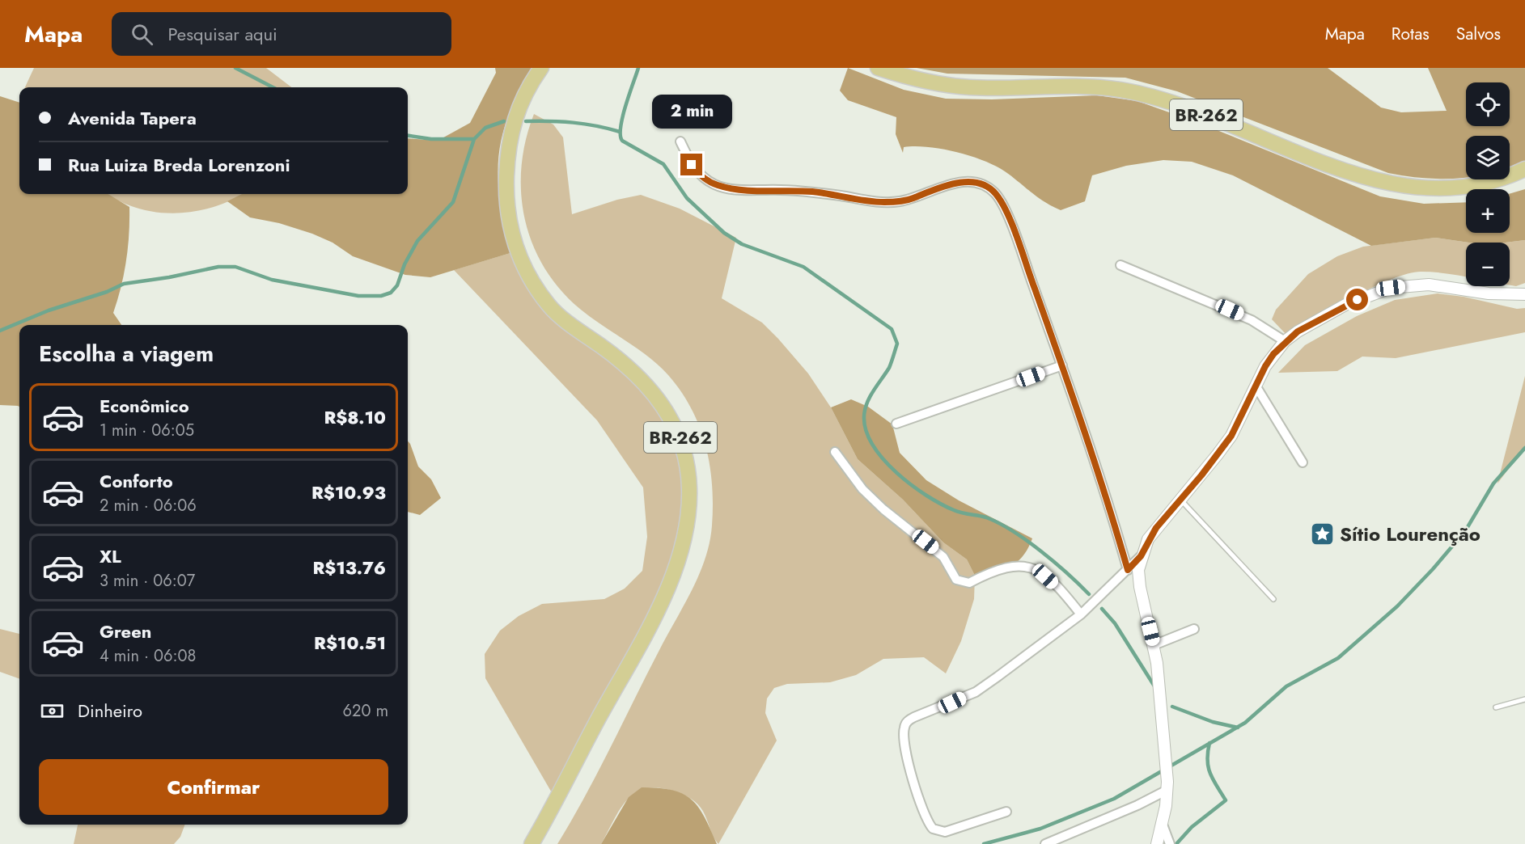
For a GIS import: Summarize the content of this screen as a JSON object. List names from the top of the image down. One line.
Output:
{"streets":{"highway":["BR-262"]},"places":{"place":["Sítio Lourenção"]},"page":{"header":"Mapa","search":"Pesquisar aqui","nav":["Mapa","Rotas","Salvos"],"map_buttons":["+","−"],"banner":["Avenida Tapera","Rua Luiza Breda Lorenzoni"],"bubble":"2 min","heading":"Escolha a viagem","list":[{"name":"Econômico","note":"1 min · 06:05","value":"R$8.10"},{"name":"Conforto","note":"2 min · 06:06","value":"R$10.93"},{"name":"XL","note":"3 min · 06:07","value":"R$13.76"},{"name":"Green","note":"4 min · 06:08","value":"R$10.51"}],"pay":["Dinheiro","620 m"],"buttons":"Confirmar"}}
